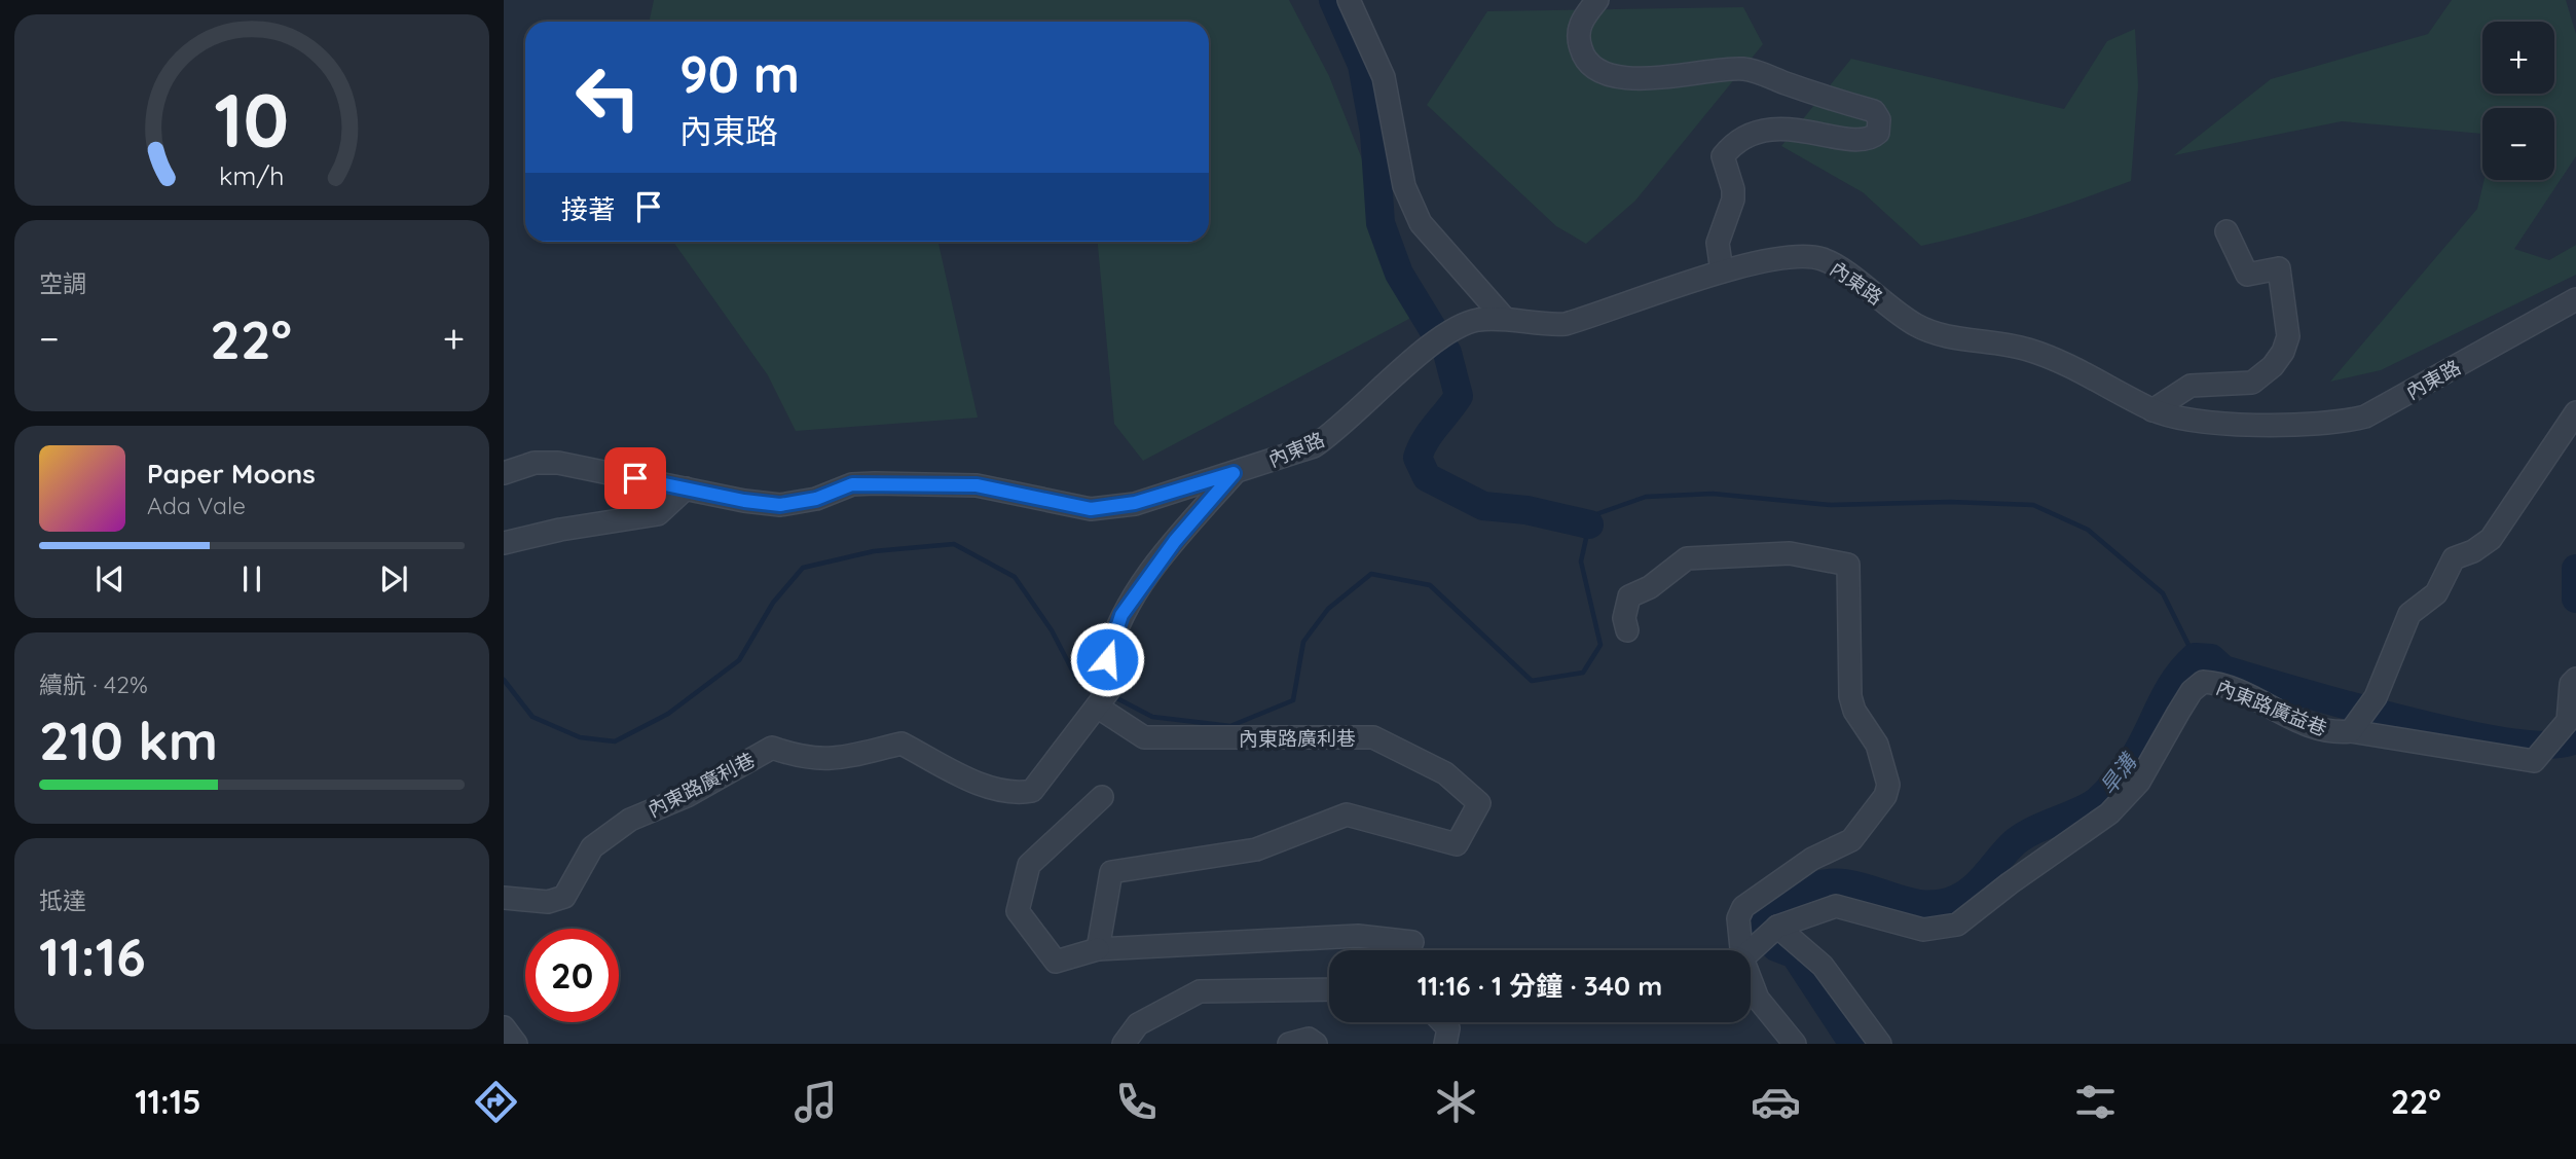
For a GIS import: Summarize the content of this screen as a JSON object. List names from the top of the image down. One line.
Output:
{"streets":{"street":["內東路","內東路廣益巷","內東路廣利巷"]},"crossings":[["內東路","內東路廣利巷"]],"water":["旱溝"],"page":{"map_buttons":["+","−"],"turn":["90 m","內東路"],"then":"接著","tile":["空調",["續航 · 42%","210 km"],["抵達","11:16"]],"heat":["−","22°","+"],"song":["Paper Moons","Ada Vale"],"limit":"20","trip":"11:16 · 1 分鐘 · 340 m","tabs":["11:15","22°"],"gauge":["10","km/h"]}}
